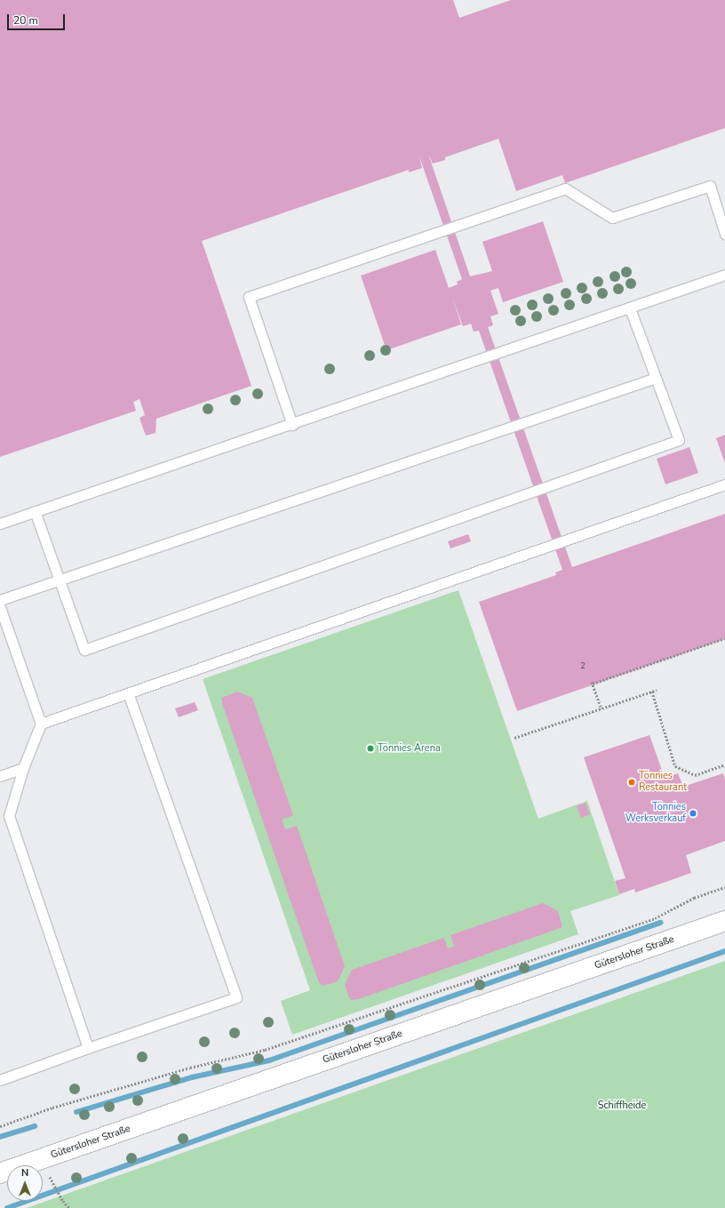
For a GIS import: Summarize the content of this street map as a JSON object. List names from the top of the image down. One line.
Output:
{"streets":{"main road":["Gütersloher Straße"]},"parks":["Schiffheide"],"places":["Tönnies Arena","Tönnies Restaurant","Tönnies Werksverkauf"],"house_numbers":["2"],"scale_bar":"20 m","north":"top"}
